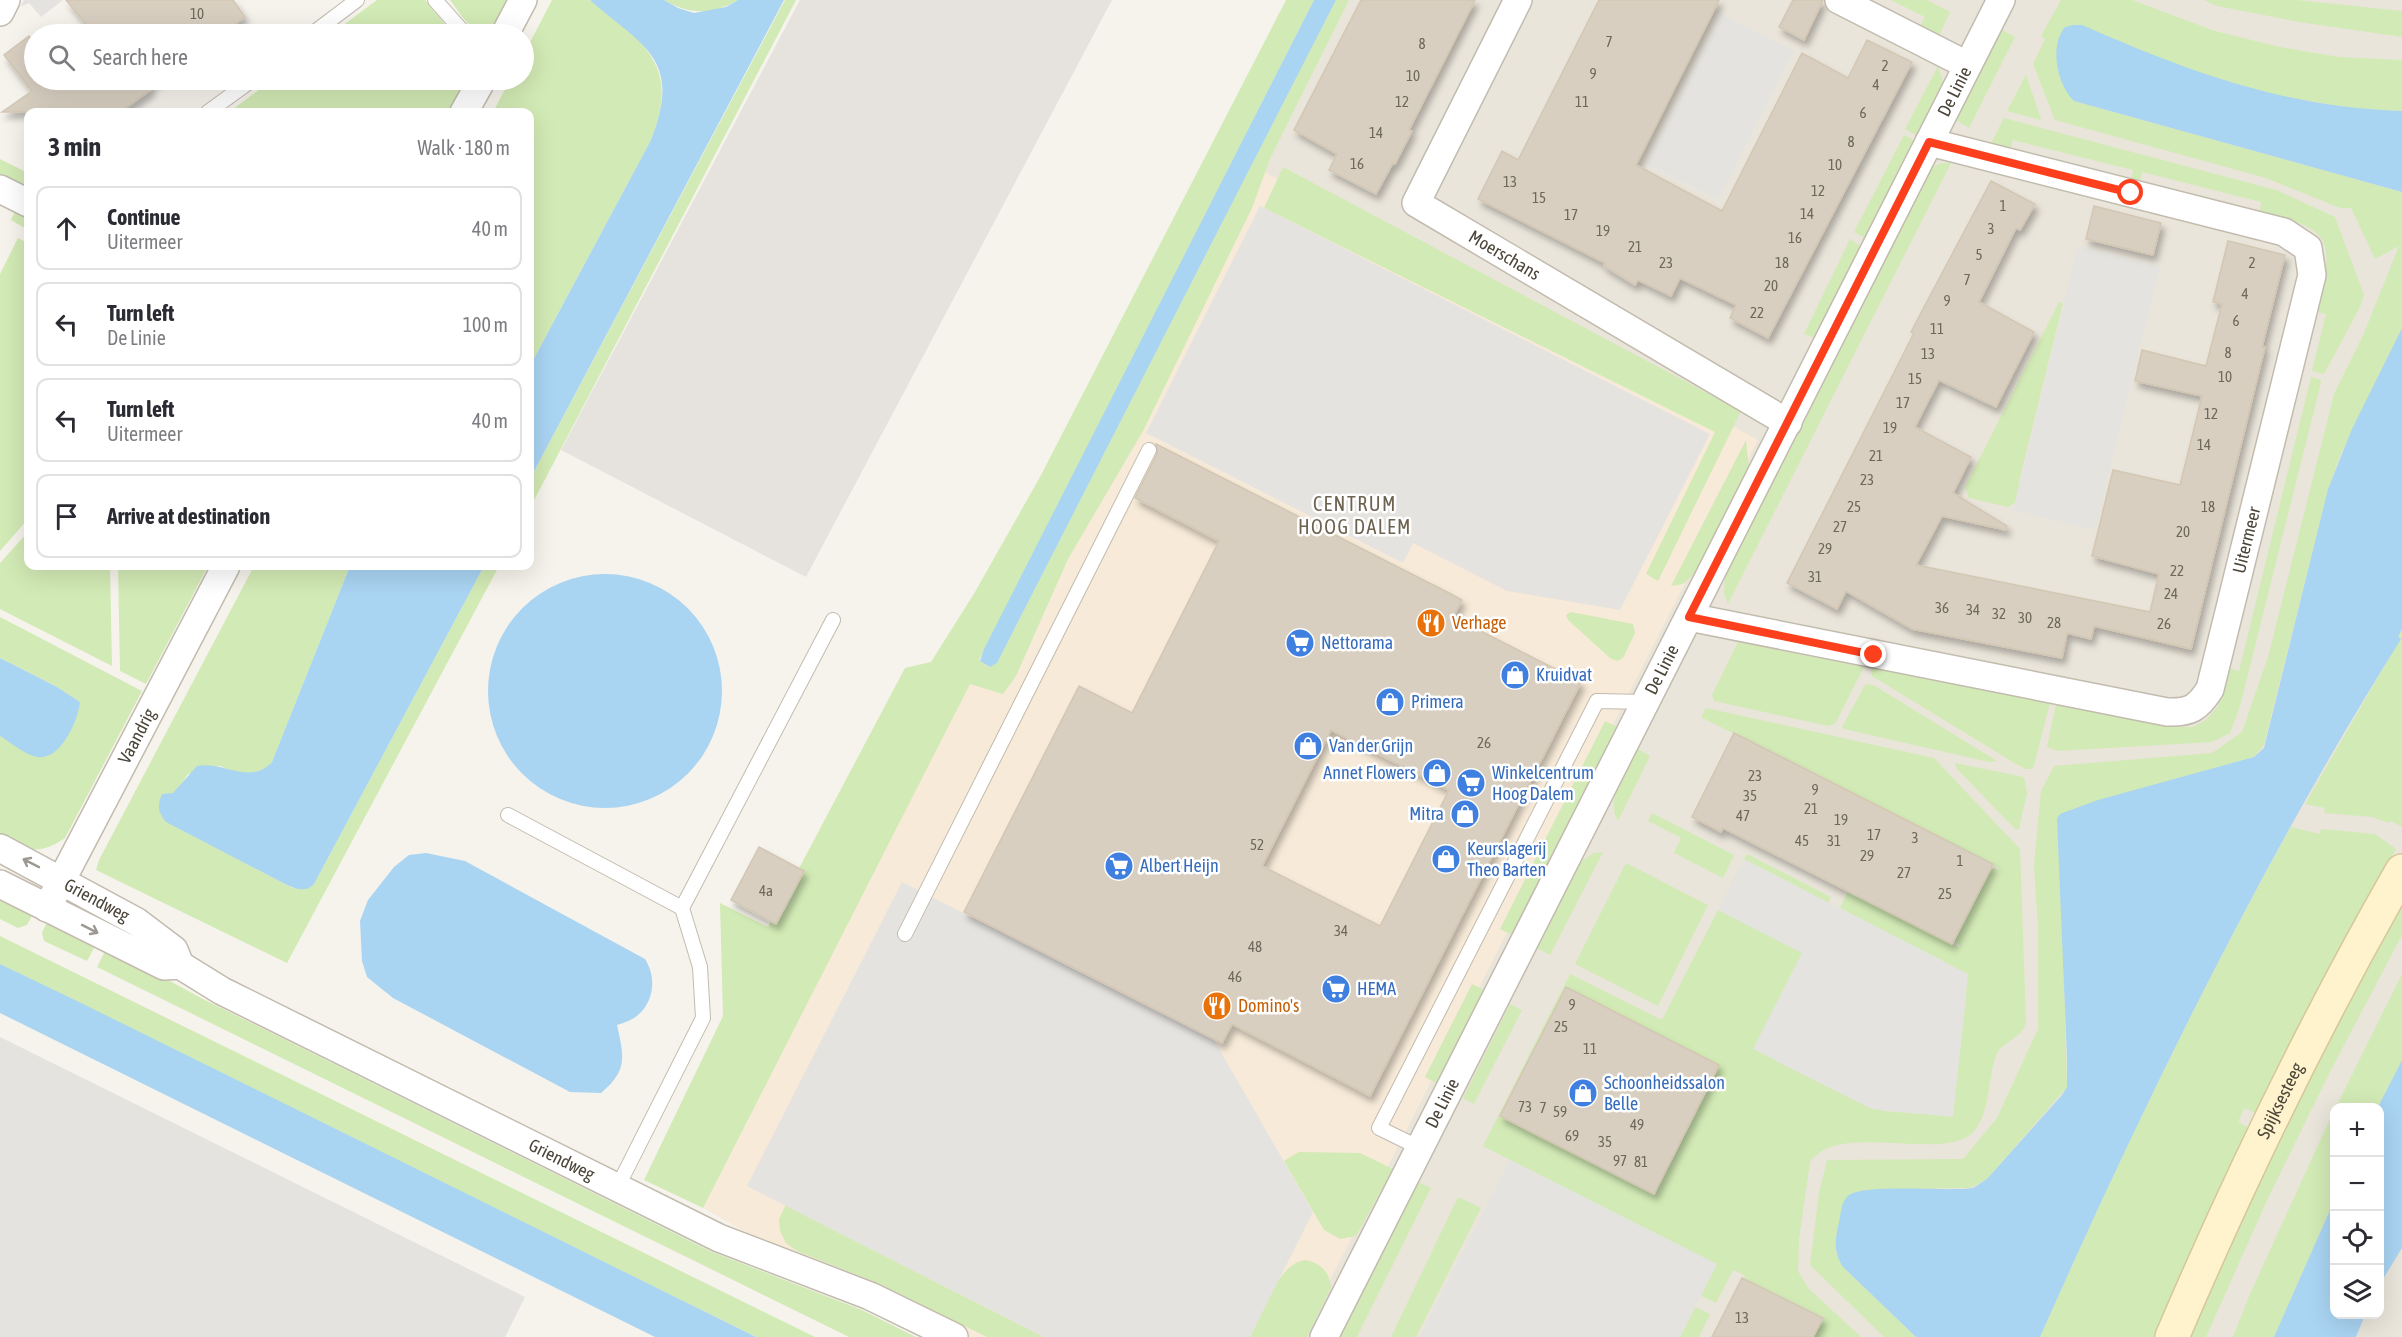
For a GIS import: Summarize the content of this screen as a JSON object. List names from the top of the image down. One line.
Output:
{"streets":{"main road":["Spijksesteeg"],"street":["De Linie","Moerschans","Uitermeer","Vaandrig","Griendweg"]},"crossings":[["De Linie","Moerschans"],["De Linie","Uitermeer"],["Vaandrig","Griendweg"]],"districts":["CENTRUM HOOG DALEM"],"places":{"restaurant":["Verhage","Domino's"],"supermarket":["Nettorama","Winkelcentrum Hoog Dalem","Albert Heijn","HEMA"],"shop":["Kruidvat","Primera","Van der Grijn","Annet Flowers","Mitra","Keurslagerij Theo Barten","Schoonheidssalon Belle"]},"house_numbers":["10","7","8","2","9","10","4","12","11","6","14","8","16","10","13","12","15","1","14","17","3","19","16","21","5","23","18","2","7","20","4","9","22","6","11","8","13","10","15","17","12","19","14","21","23","25","18","27","20","29","22","31","24","36","34","32","30","28","26","26","23","9","35","21","47","19","17","3","45","31","52","29","1","27","4a","25","34","48","46","9","25","11","73","7","59","49","69","35","97","81","13"],"page":{"search":"Search here","heading":["3 min","Walk · 180 m"],"list":[["Continue","Uitermeer","40 m"],["Turn left","De Linie","100 m"],["Turn left","Uitermeer","40 m"],"Arrive at destination"],"map_buttons":["+","−"]}}
